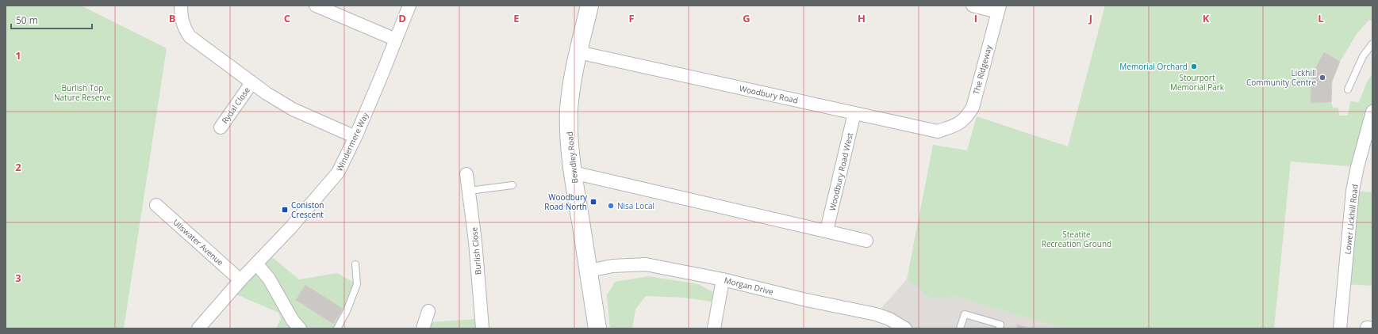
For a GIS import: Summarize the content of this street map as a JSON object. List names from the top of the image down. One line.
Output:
{"streets":{"main road":["Bewdley Road"],"street":["The Ridgeway","Woodbury Road","Rydal Close","Windermere Way","Woodbury Road West","Lower Lickhill Road","Ullswater Avenue","Burlish Close","Morgan Drive"]},"crossings":[["The Ridgeway","Woodbury Road"],["Woodbury Road","Bewdley Road"],["Woodbury Road","Woodbury Road West"],["Windermere Way","Ullswater Avenue"],["Bewdley Road","Morgan Drive"]],"parks":["Stourport Memorial Park","Burlish Top Nature Reserve","Steatite Recreation Ground"],"places":{"other":["Memorial Orchard","Lickhill Community Centre","Nisa Local"],"transit":["Woodbury Road North","Coniston Crescent"]},"scale_bar":"50 m","grid":{"columns":["B","C","D","E","F","G","H","I","J","K","L"],"rows":["1","2","3"]}}
